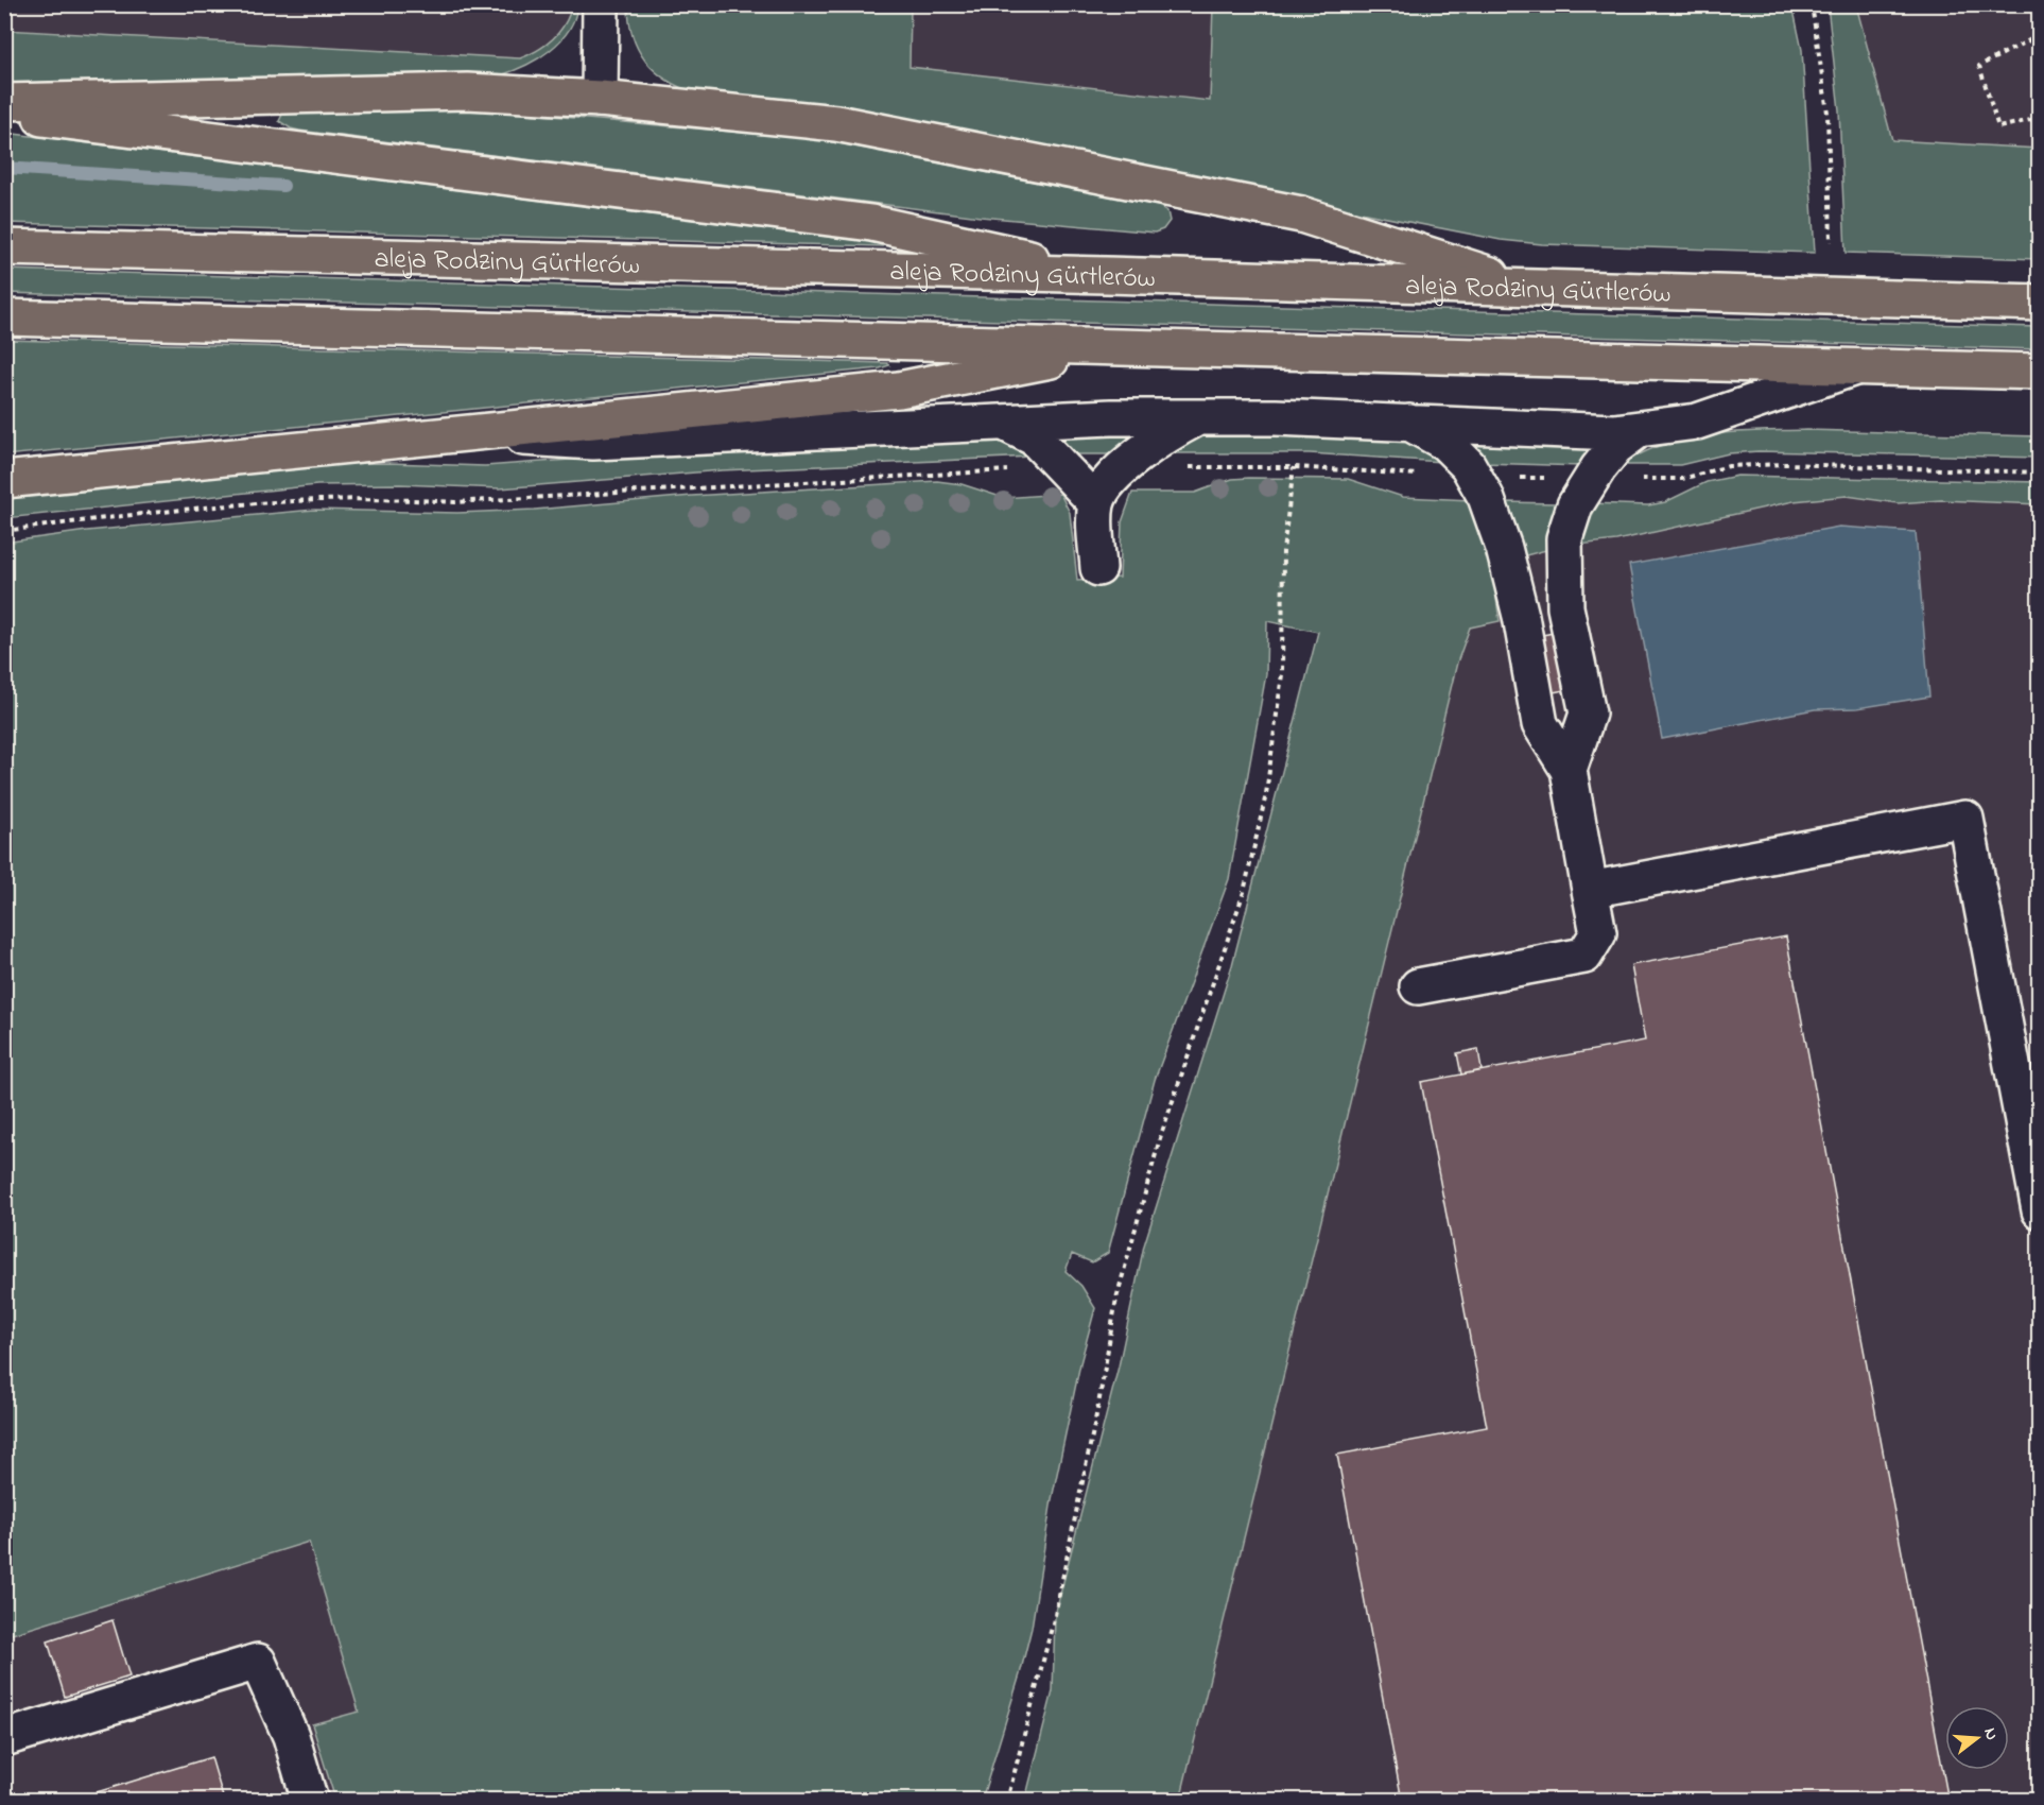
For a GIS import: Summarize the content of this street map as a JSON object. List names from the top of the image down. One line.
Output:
{"streets":{"main road":["aleja Rodziny Gürtlerów"]},"north":"right"}
